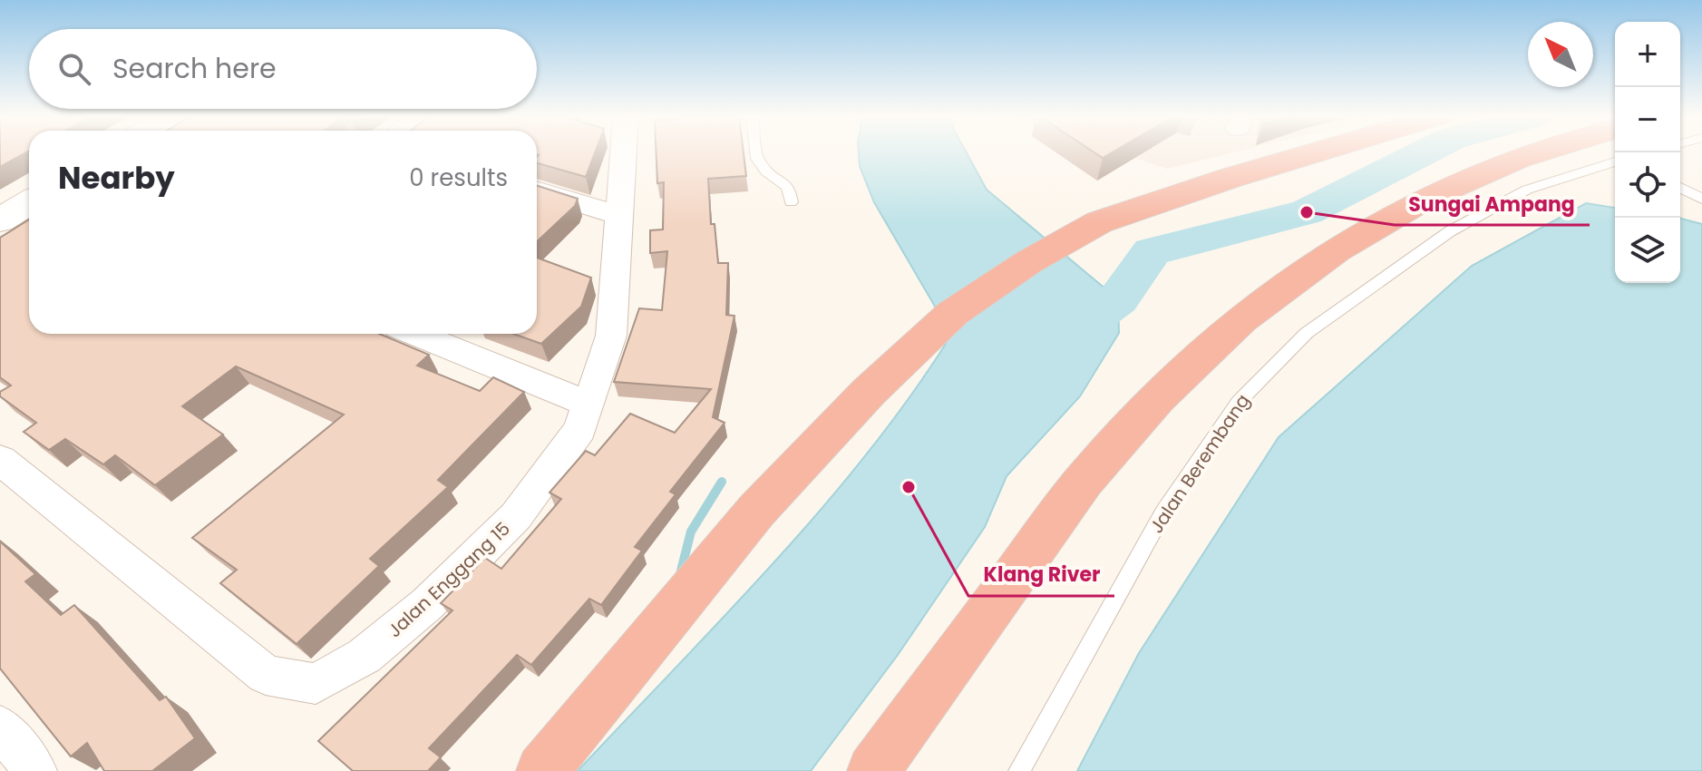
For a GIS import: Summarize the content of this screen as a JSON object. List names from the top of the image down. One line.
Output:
{"streets":{"street":["Jalan Enggang 15"],"lane":["Jalan Berembang"]},"places":["Sungai Ampang","Klang River"],"north":"top left","page":{"map_buttons":["+","−"],"search":"Search here","heading":["Nearby","0 results"]}}
